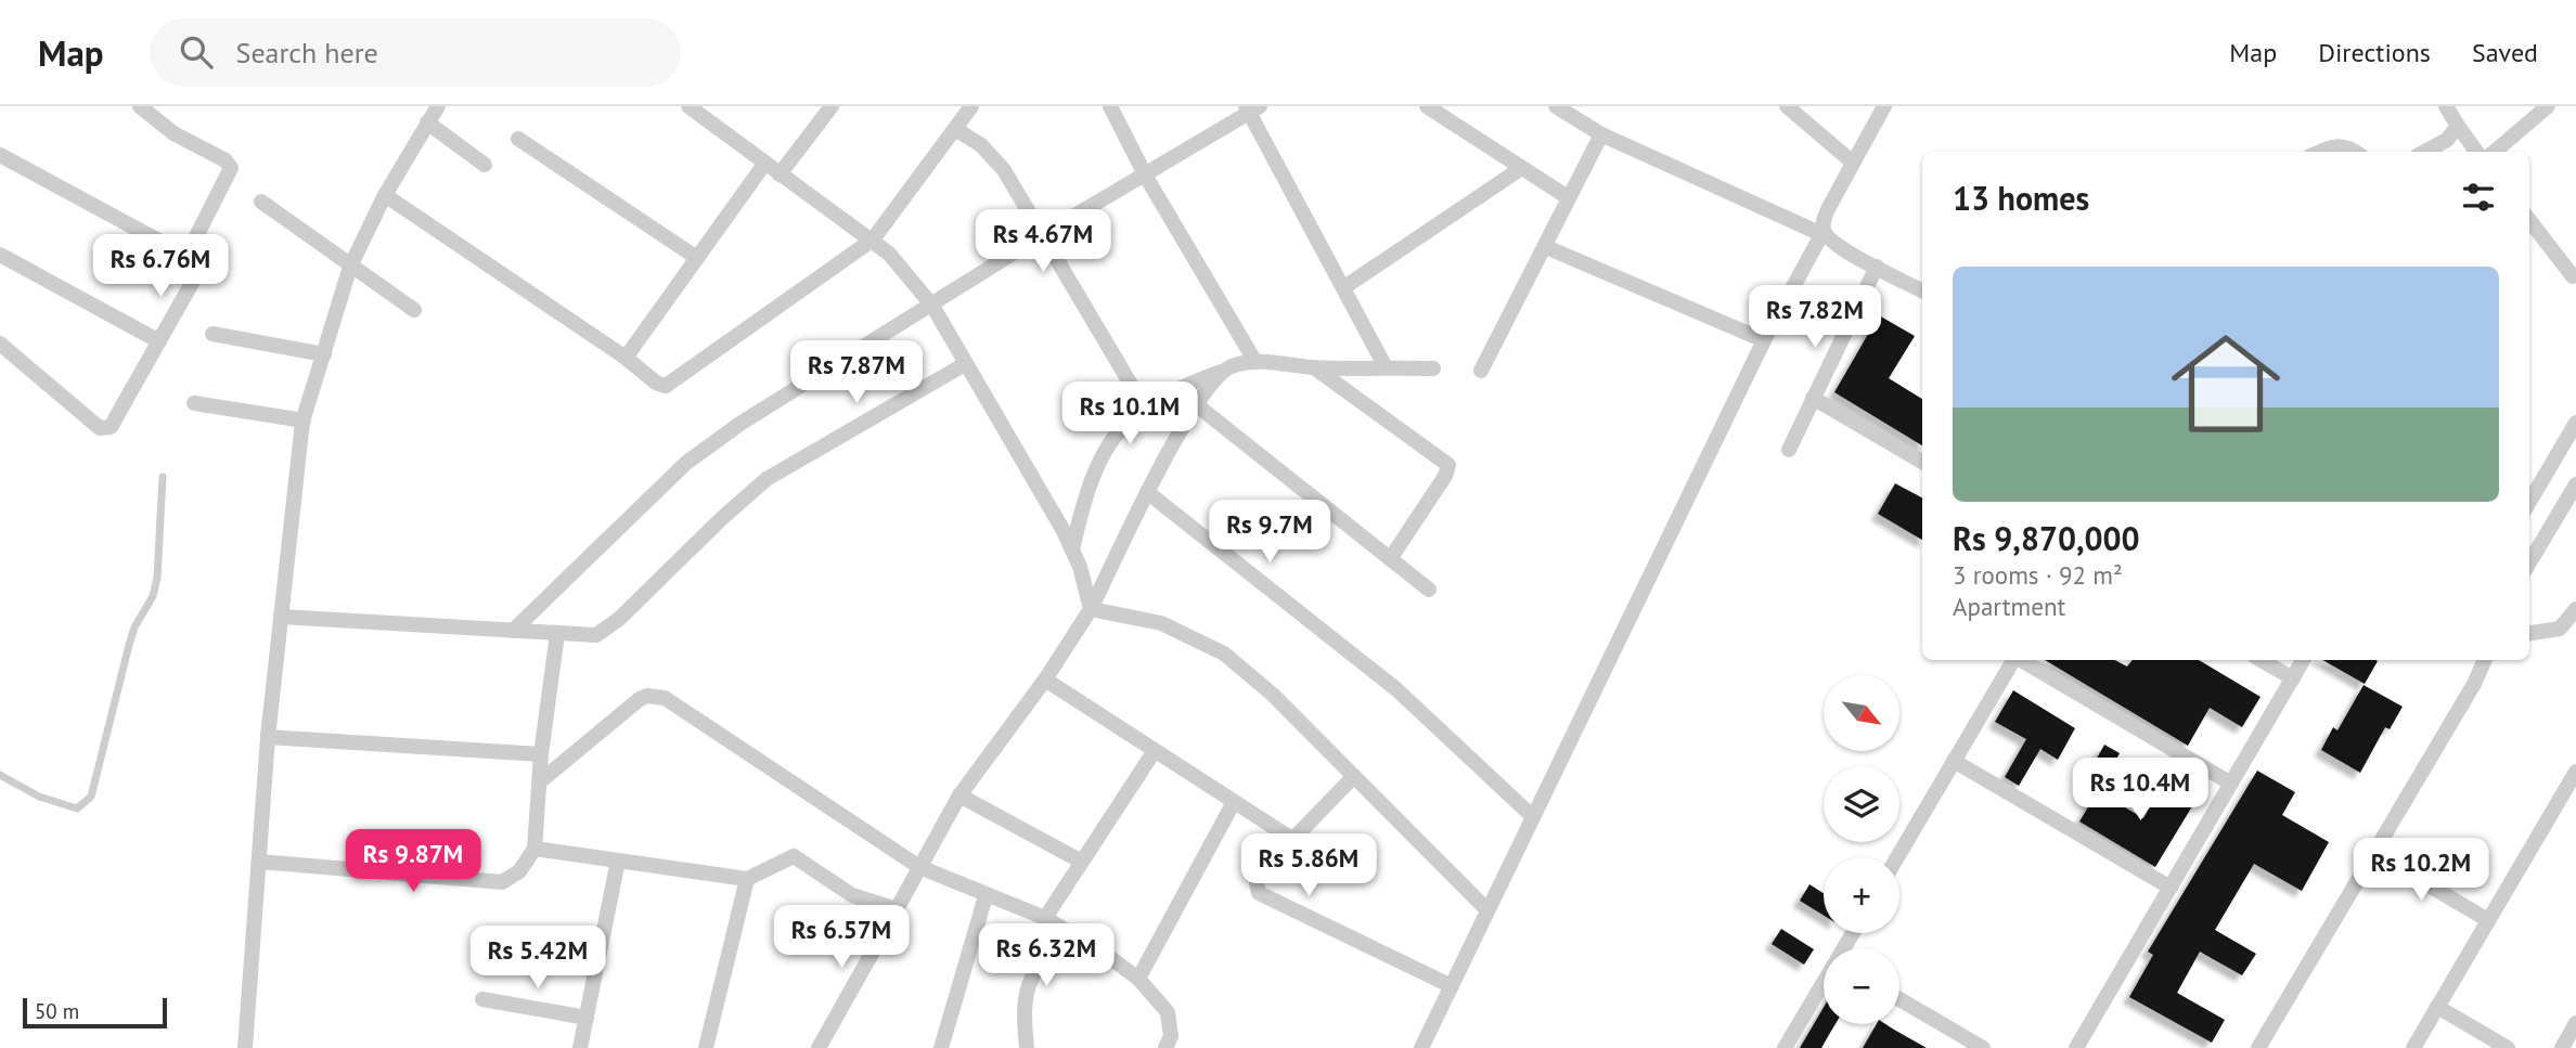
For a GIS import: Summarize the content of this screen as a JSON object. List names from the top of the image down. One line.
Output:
{"scale_bar":"50 m","north":"bottom right","page":{"header":"Map","search":"Search here","nav":["Map","Directions","Saved"],"heading":"13 homes","price":["Rs 4.67M","Rs 6.76M","Rs 7.82M","Rs 7.87M","Rs 10.1M","Rs 9.7M","Rs 10.4M","Rs 9.87M","Rs 5.86M","Rs 10.2M","Rs 6.57M","Rs 6.32M","Rs 5.42M"],"list":[{"name":"Rs 9,870,000","note":"3 rooms · 92 m² · Apartment"}],"map_buttons":["+","−"],"scale":"50 m"}}
